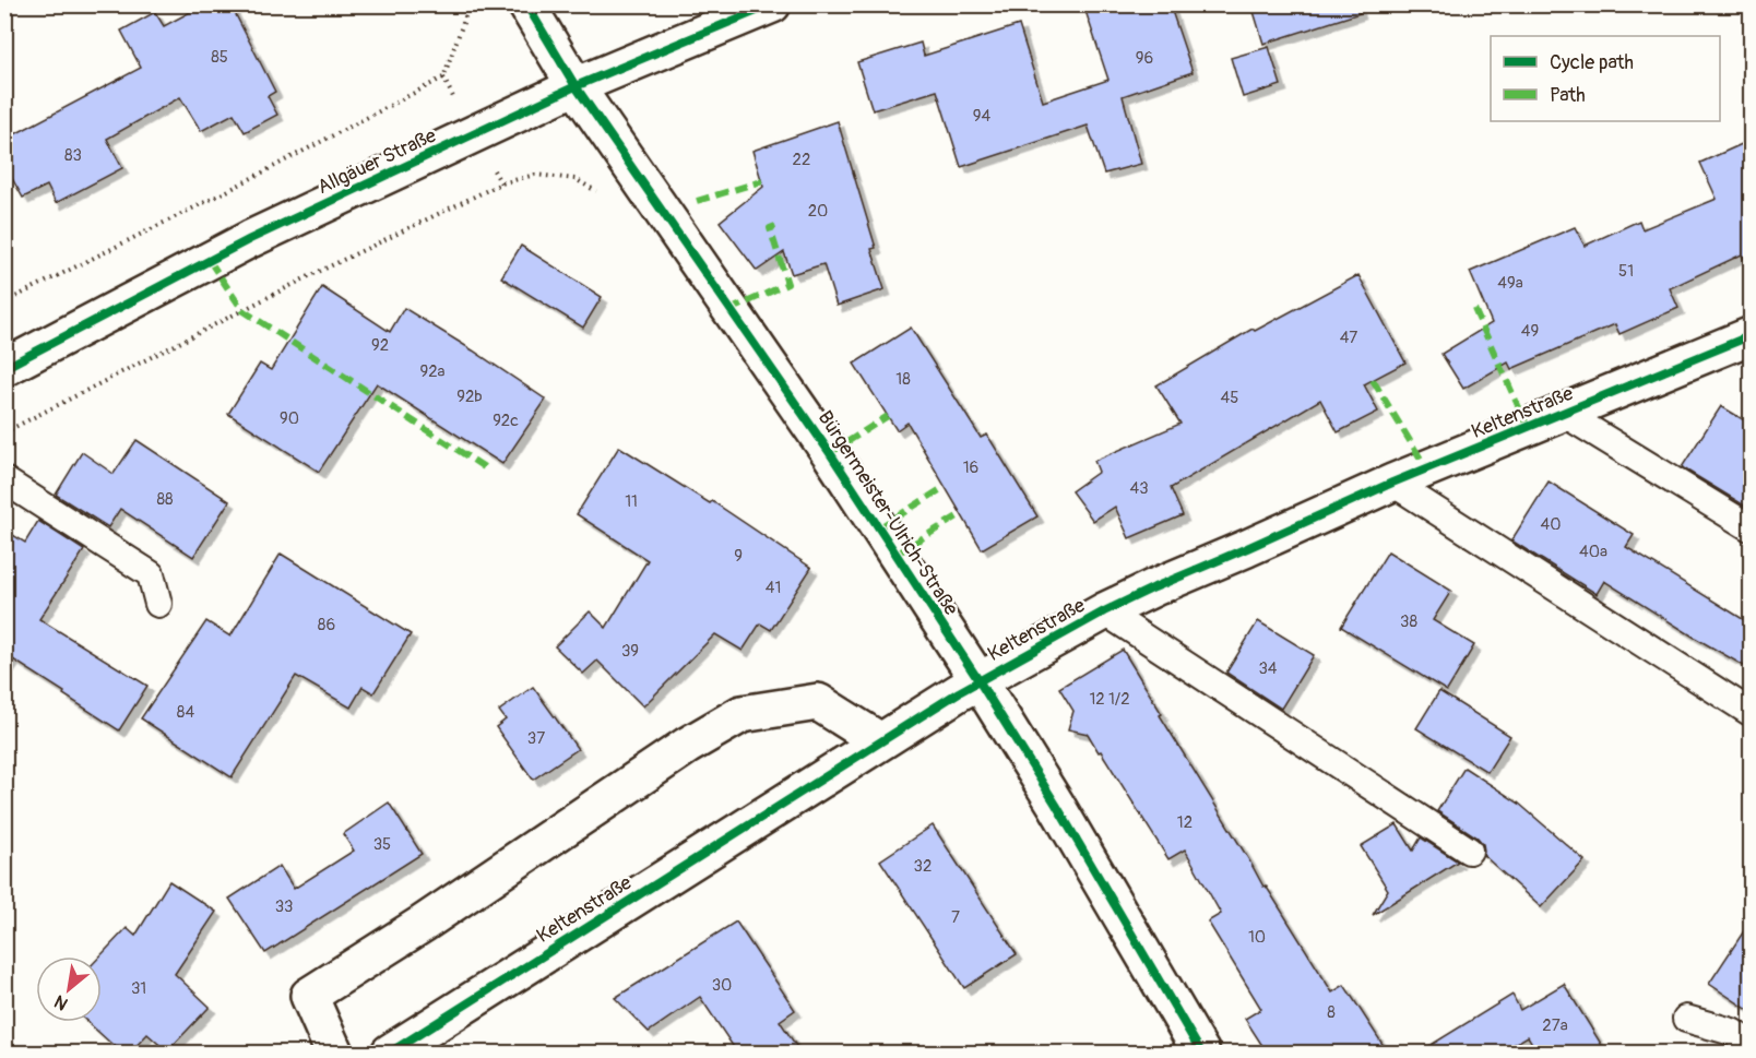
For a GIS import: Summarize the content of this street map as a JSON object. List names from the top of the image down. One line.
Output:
{"streets":{"street":["Allgäuer Straße","Keltenstraße","Bürgermeister-Ulrich-Straße"]},"crossings":[["Allgäuer Straße","Bürgermeister-Ulrich-Straße"],["Keltenstraße","Bürgermeister-Ulrich-Straße"]],"house_numbers":["85","96","94","83","22","20","51","49a","49","47","92","92a","18","92b","45","90","92c","16","43","88","11","40","40a","9","41","38","86","39","34","12 1/2","84","37","12","35","32","33","7","10","30","31","8","27a"],"legend":["Cycle path","Path"],"north":"bottom left"}
